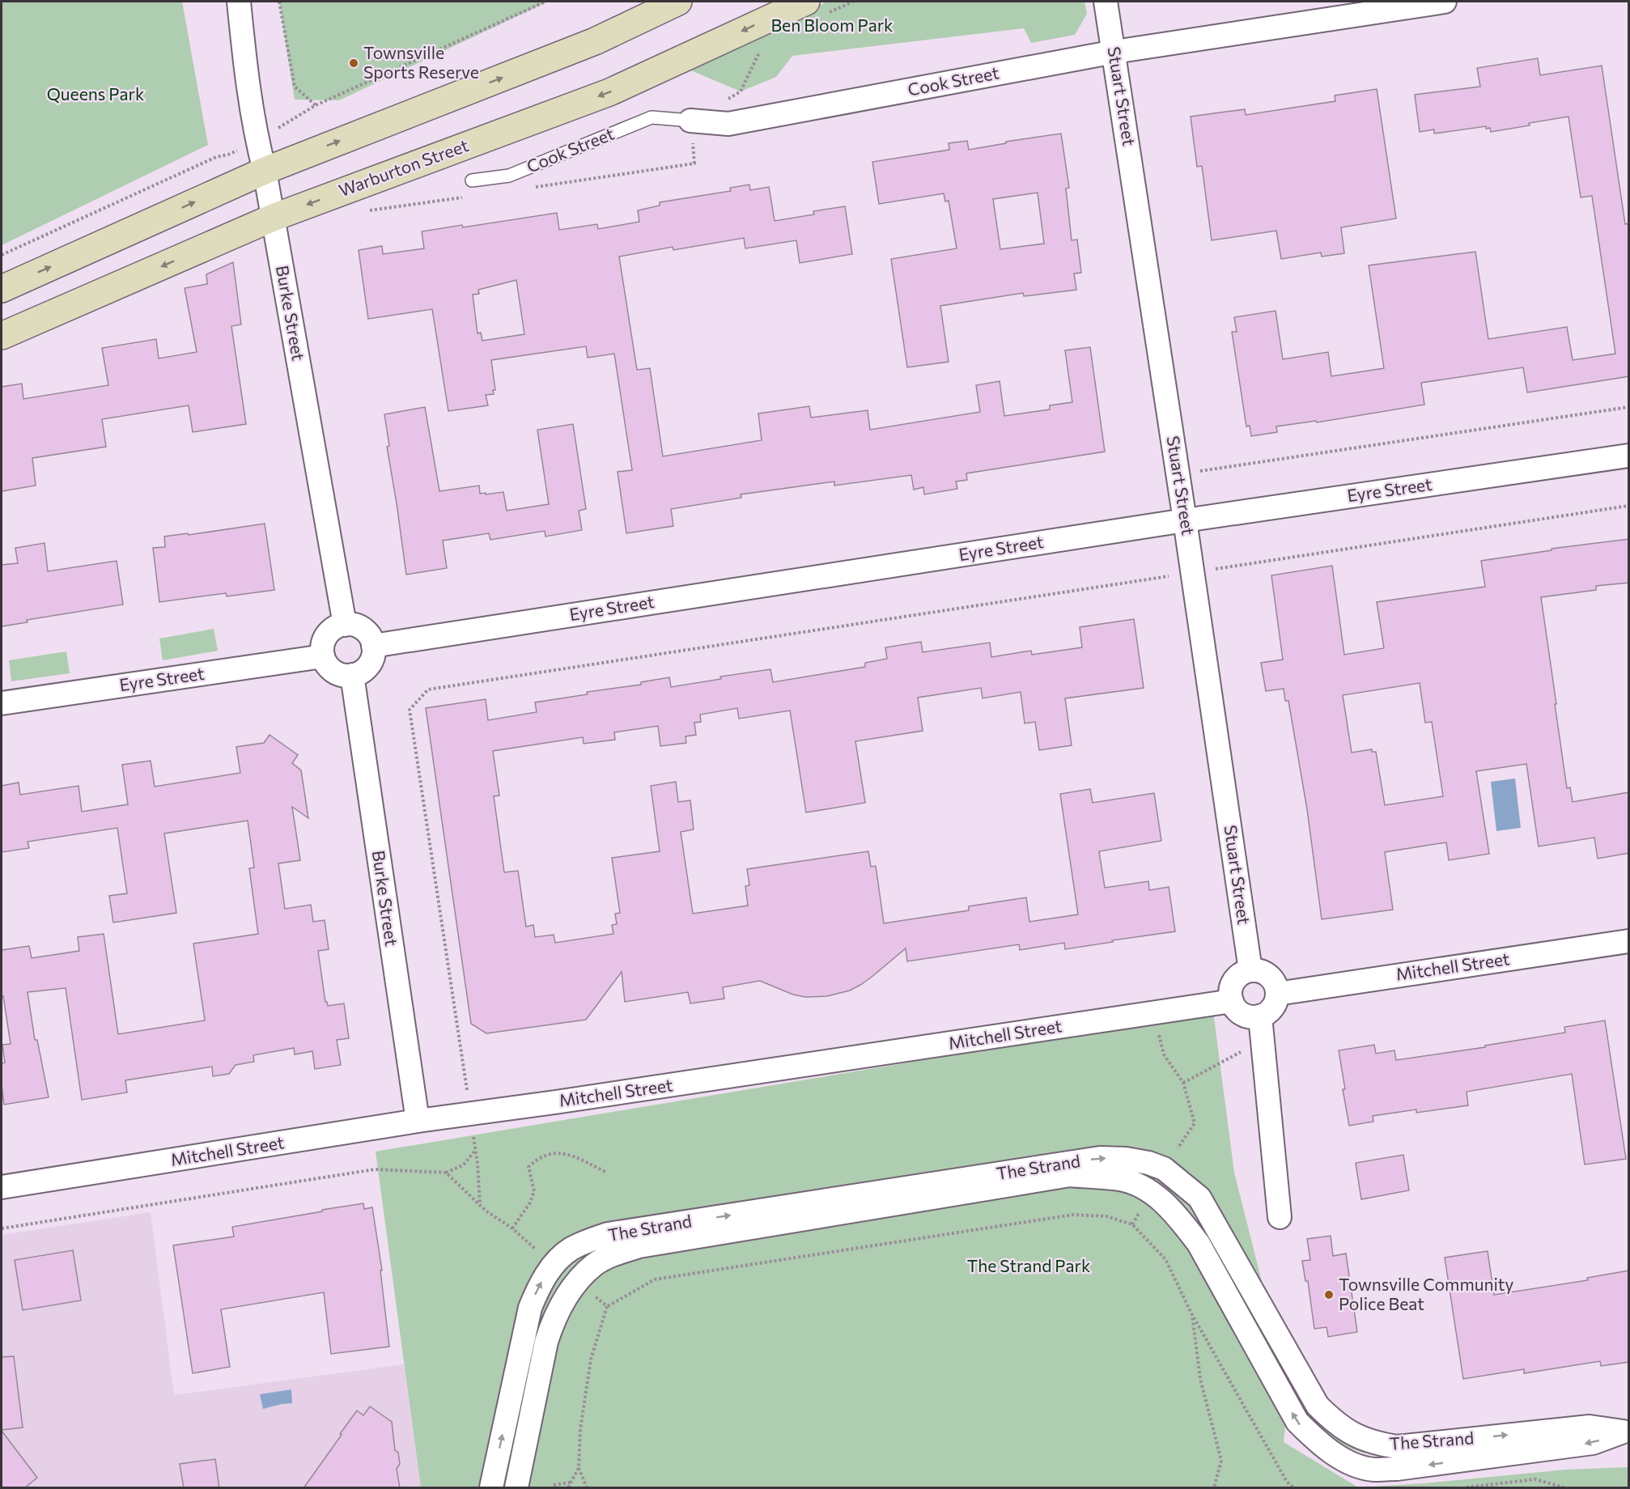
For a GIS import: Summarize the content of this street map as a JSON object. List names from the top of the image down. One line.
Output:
{"streets":{"main road":["Warburton Street"],"street":["Cook Street","Stuart Street","Burke Street","Eyre Street","Mitchell Street","The Strand"]},"crossings":[["Cook Street","Stuart Street"],["Stuart Street","Eyre Street"],["Stuart Street","Mitchell Street"],["Warburton Street","Burke Street"],["Burke Street","Eyre Street"],["Burke Street","Mitchell Street"]],"parks":["Ben Bloom Park","Queens Park","The Strand Park"],"places":["Townsville Sports Reserve","Townsville Community Police Beat"]}
